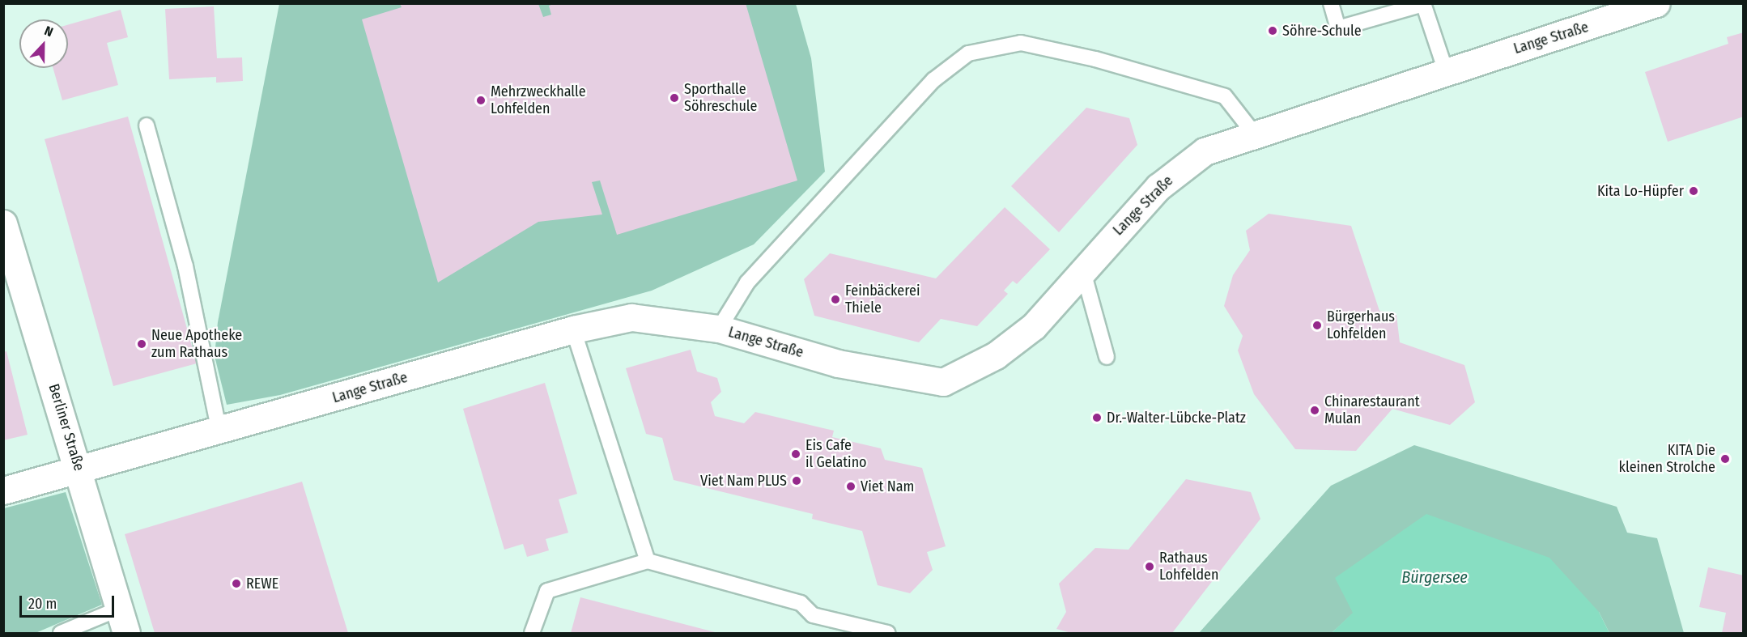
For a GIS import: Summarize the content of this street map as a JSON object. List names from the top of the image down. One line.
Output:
{"streets":{"street":["Lange Straße","Berliner Straße"]},"crossings":[["Lange Straße","Berliner Straße"]],"water":["Bürgersee"],"places":["Söhre-Schule","Sporthalle Söhreschule","Mehrzweckhalle Lohfelden","Kita Lo-Hüpfer","Feinbäckerei Thiele","Bürgerhaus Lohfelden","Neue Apotheke zum Rathaus","Chinarestaurant Mulan","Dr.-Walter-Lübcke-Platz","Eis Cafe il Gelatino","KITA Die kleinen Strolche","Viet Nam PLUS","Viet Nam","Rathaus Lohfelden","REWE"],"scale_bar":"20 m","north":"top"}
